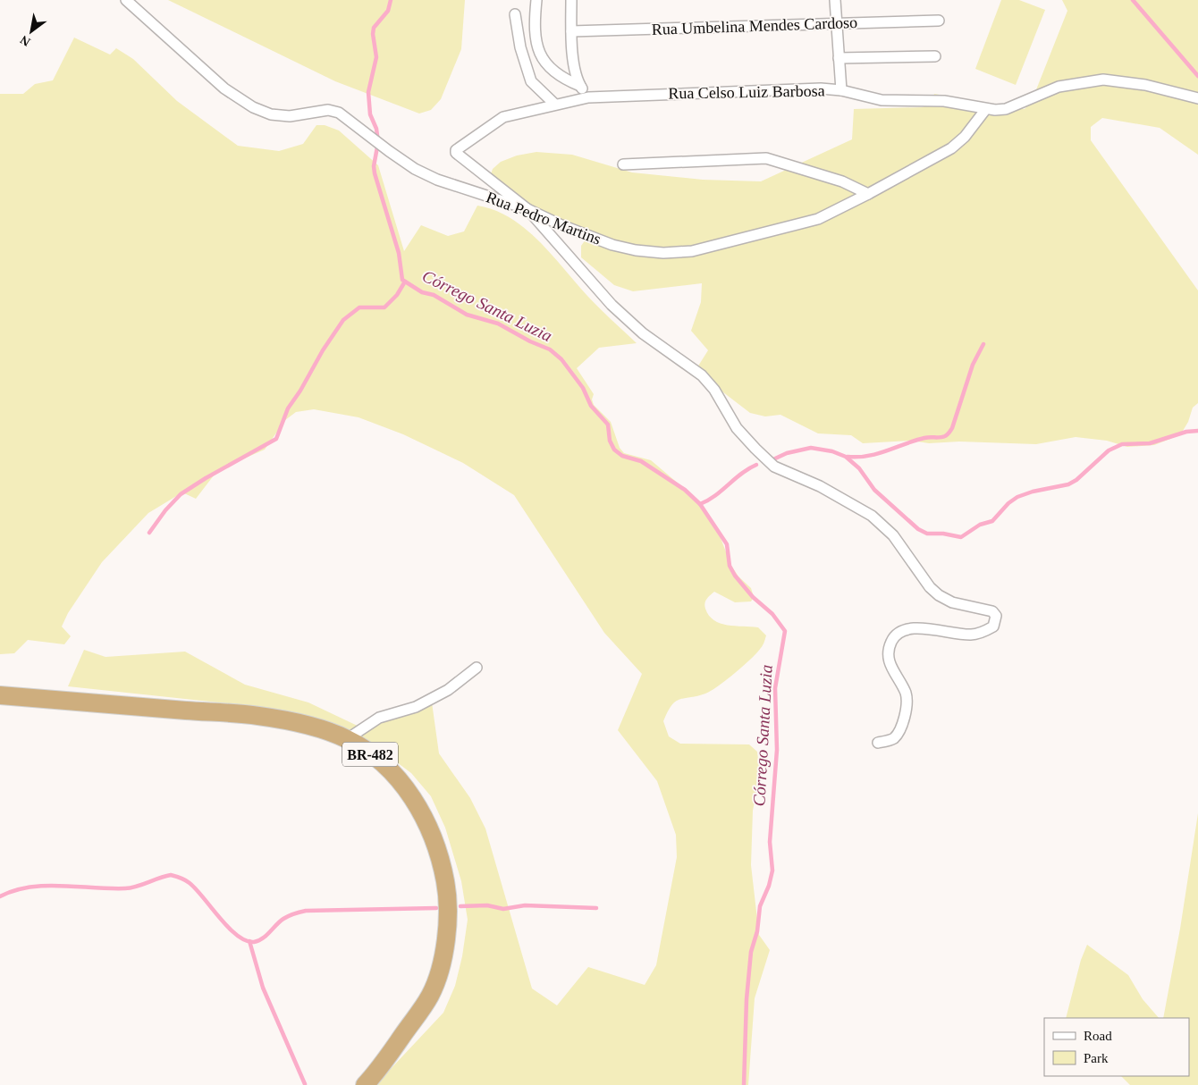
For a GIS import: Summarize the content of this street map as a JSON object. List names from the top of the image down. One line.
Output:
{"streets":{"highway":["BR-482"],"street":["Rua Umbelina Mendes Cardoso","Rua Celso Luiz Barbosa","Rua Pedro Martins"]},"crossings":[["Rua Celso Luiz Barbosa","Rua Pedro Martins"]],"water":["Córrego Santa Luzia"],"legend":["Road","Park"],"north":"bottom left"}
